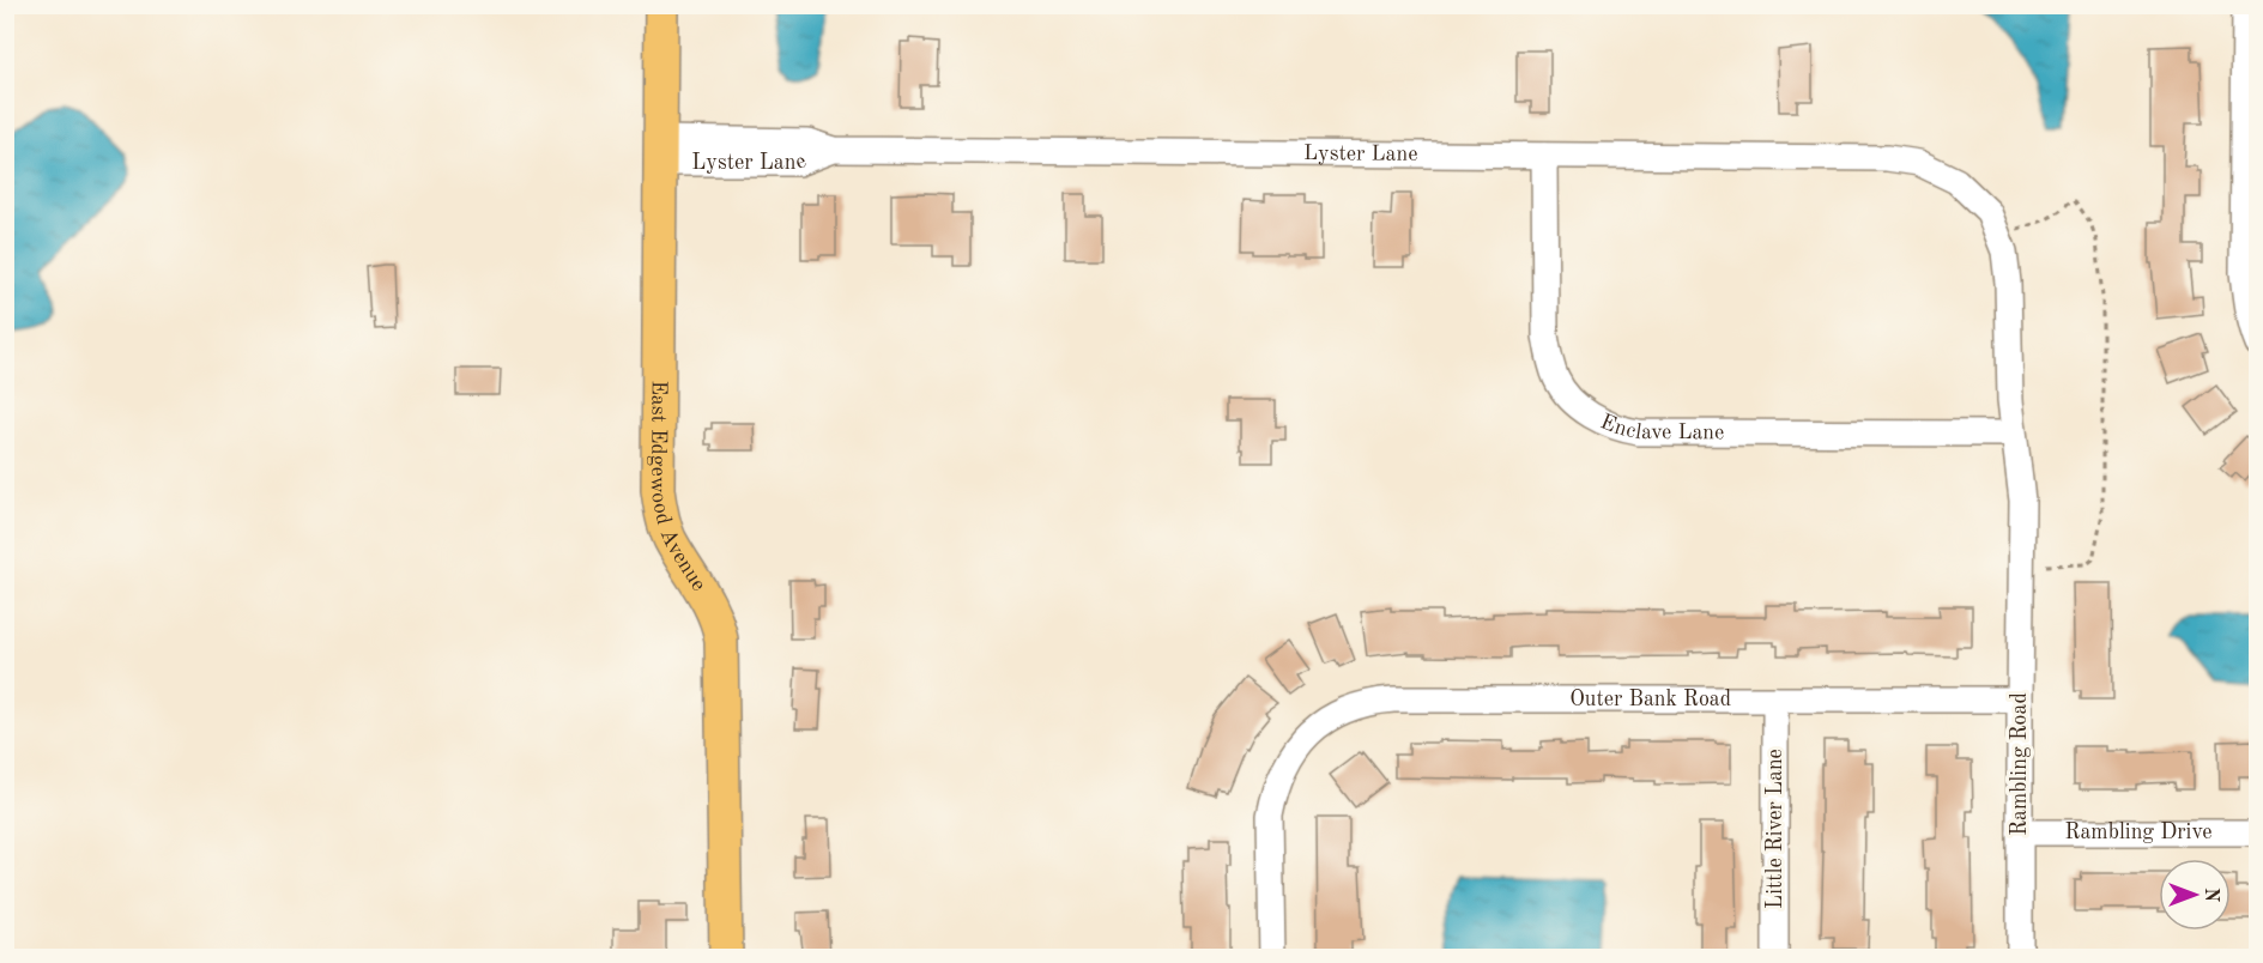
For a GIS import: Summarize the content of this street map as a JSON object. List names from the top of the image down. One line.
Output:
{"streets":{"main road":["East Edgewood Avenue"],"street":["Lyster Lane","Enclave Lane","Outer Bank Road","Rambling Road","Little River Lane","Rambling Drive"]},"crossings":[["Lyster Lane","Enclave Lane"],["Lyster Lane","East Edgewood Avenue"],["Lyster Lane","Rambling Road"],["Enclave Lane","Rambling Road"],["Outer Bank Road","Rambling Road"],["Outer Bank Road","Little River Lane"],["Rambling Road","Rambling Drive"]],"north":"right"}
